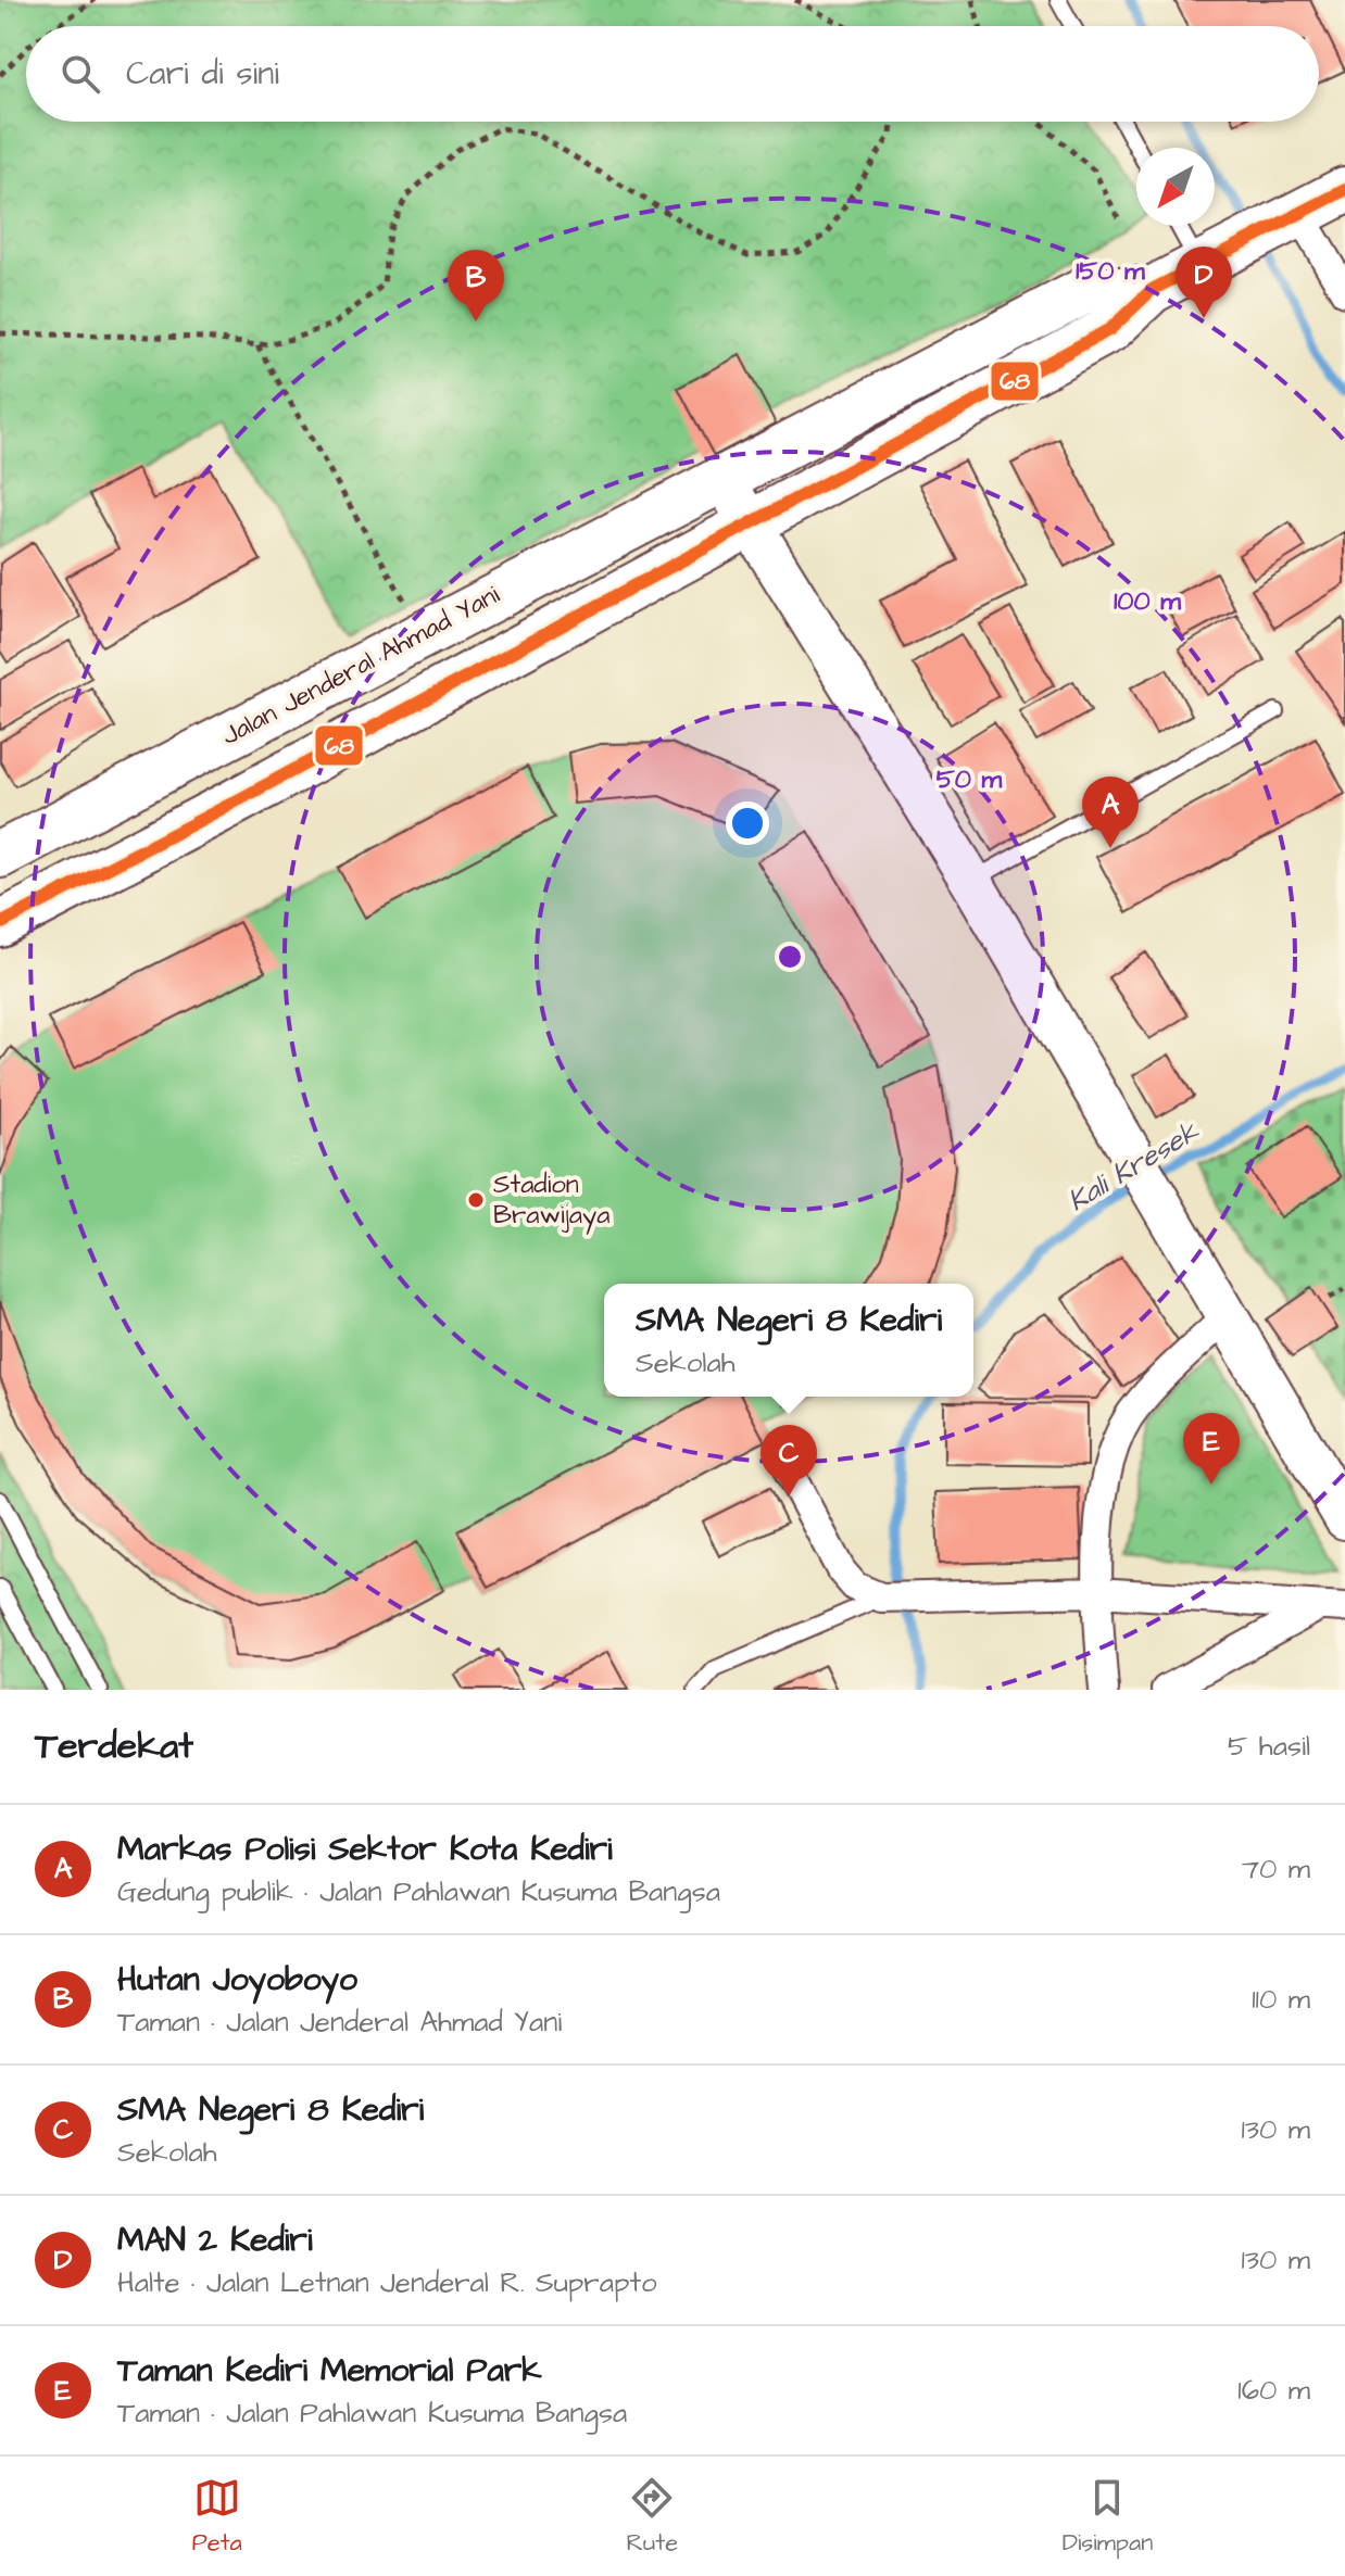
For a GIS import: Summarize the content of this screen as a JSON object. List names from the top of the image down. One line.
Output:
{"streets":{"main road":["Jalan Jenderal Ahmad Yani"]},"water":["Kali Kresek"],"places":["Stadion Brawijaya"],"lines":["transit line 68"],"north":"bottom left","page":{"search":"Cari di sini","pins":["D","B","A","E","C"],"popup":["SMA Negeri 8 Kediri","Sekolah"],"heading":["Terdekat","5 hasil"],"list":[{"mark":"A","name":"Markas Polisi Sektor Kota Kediri","note":"Gedung publik · Jalan Pahlawan Kusuma Bangsa","value":"70 m"},{"mark":"B","name":"Hutan Joyoboyo","note":"Taman · Jalan Jenderal Ahmad Yani","value":"110 m"},{"mark":"C","name":"SMA Negeri 8 Kediri","note":"Sekolah","value":"130 m"},{"mark":"D","name":"MAN 2 Kediri","note":"Halte · Jalan Letnan Jenderal R. Suprapto","value":"130 m"},{"mark":"E","name":"Taman Kediri Memorial Park","note":"Taman · Jalan Pahlawan Kusuma Bangsa","value":"160 m"}],"nav":["Peta","Rute","Disimpan"]},"rings":["150 m","100 m","50 m"]}
